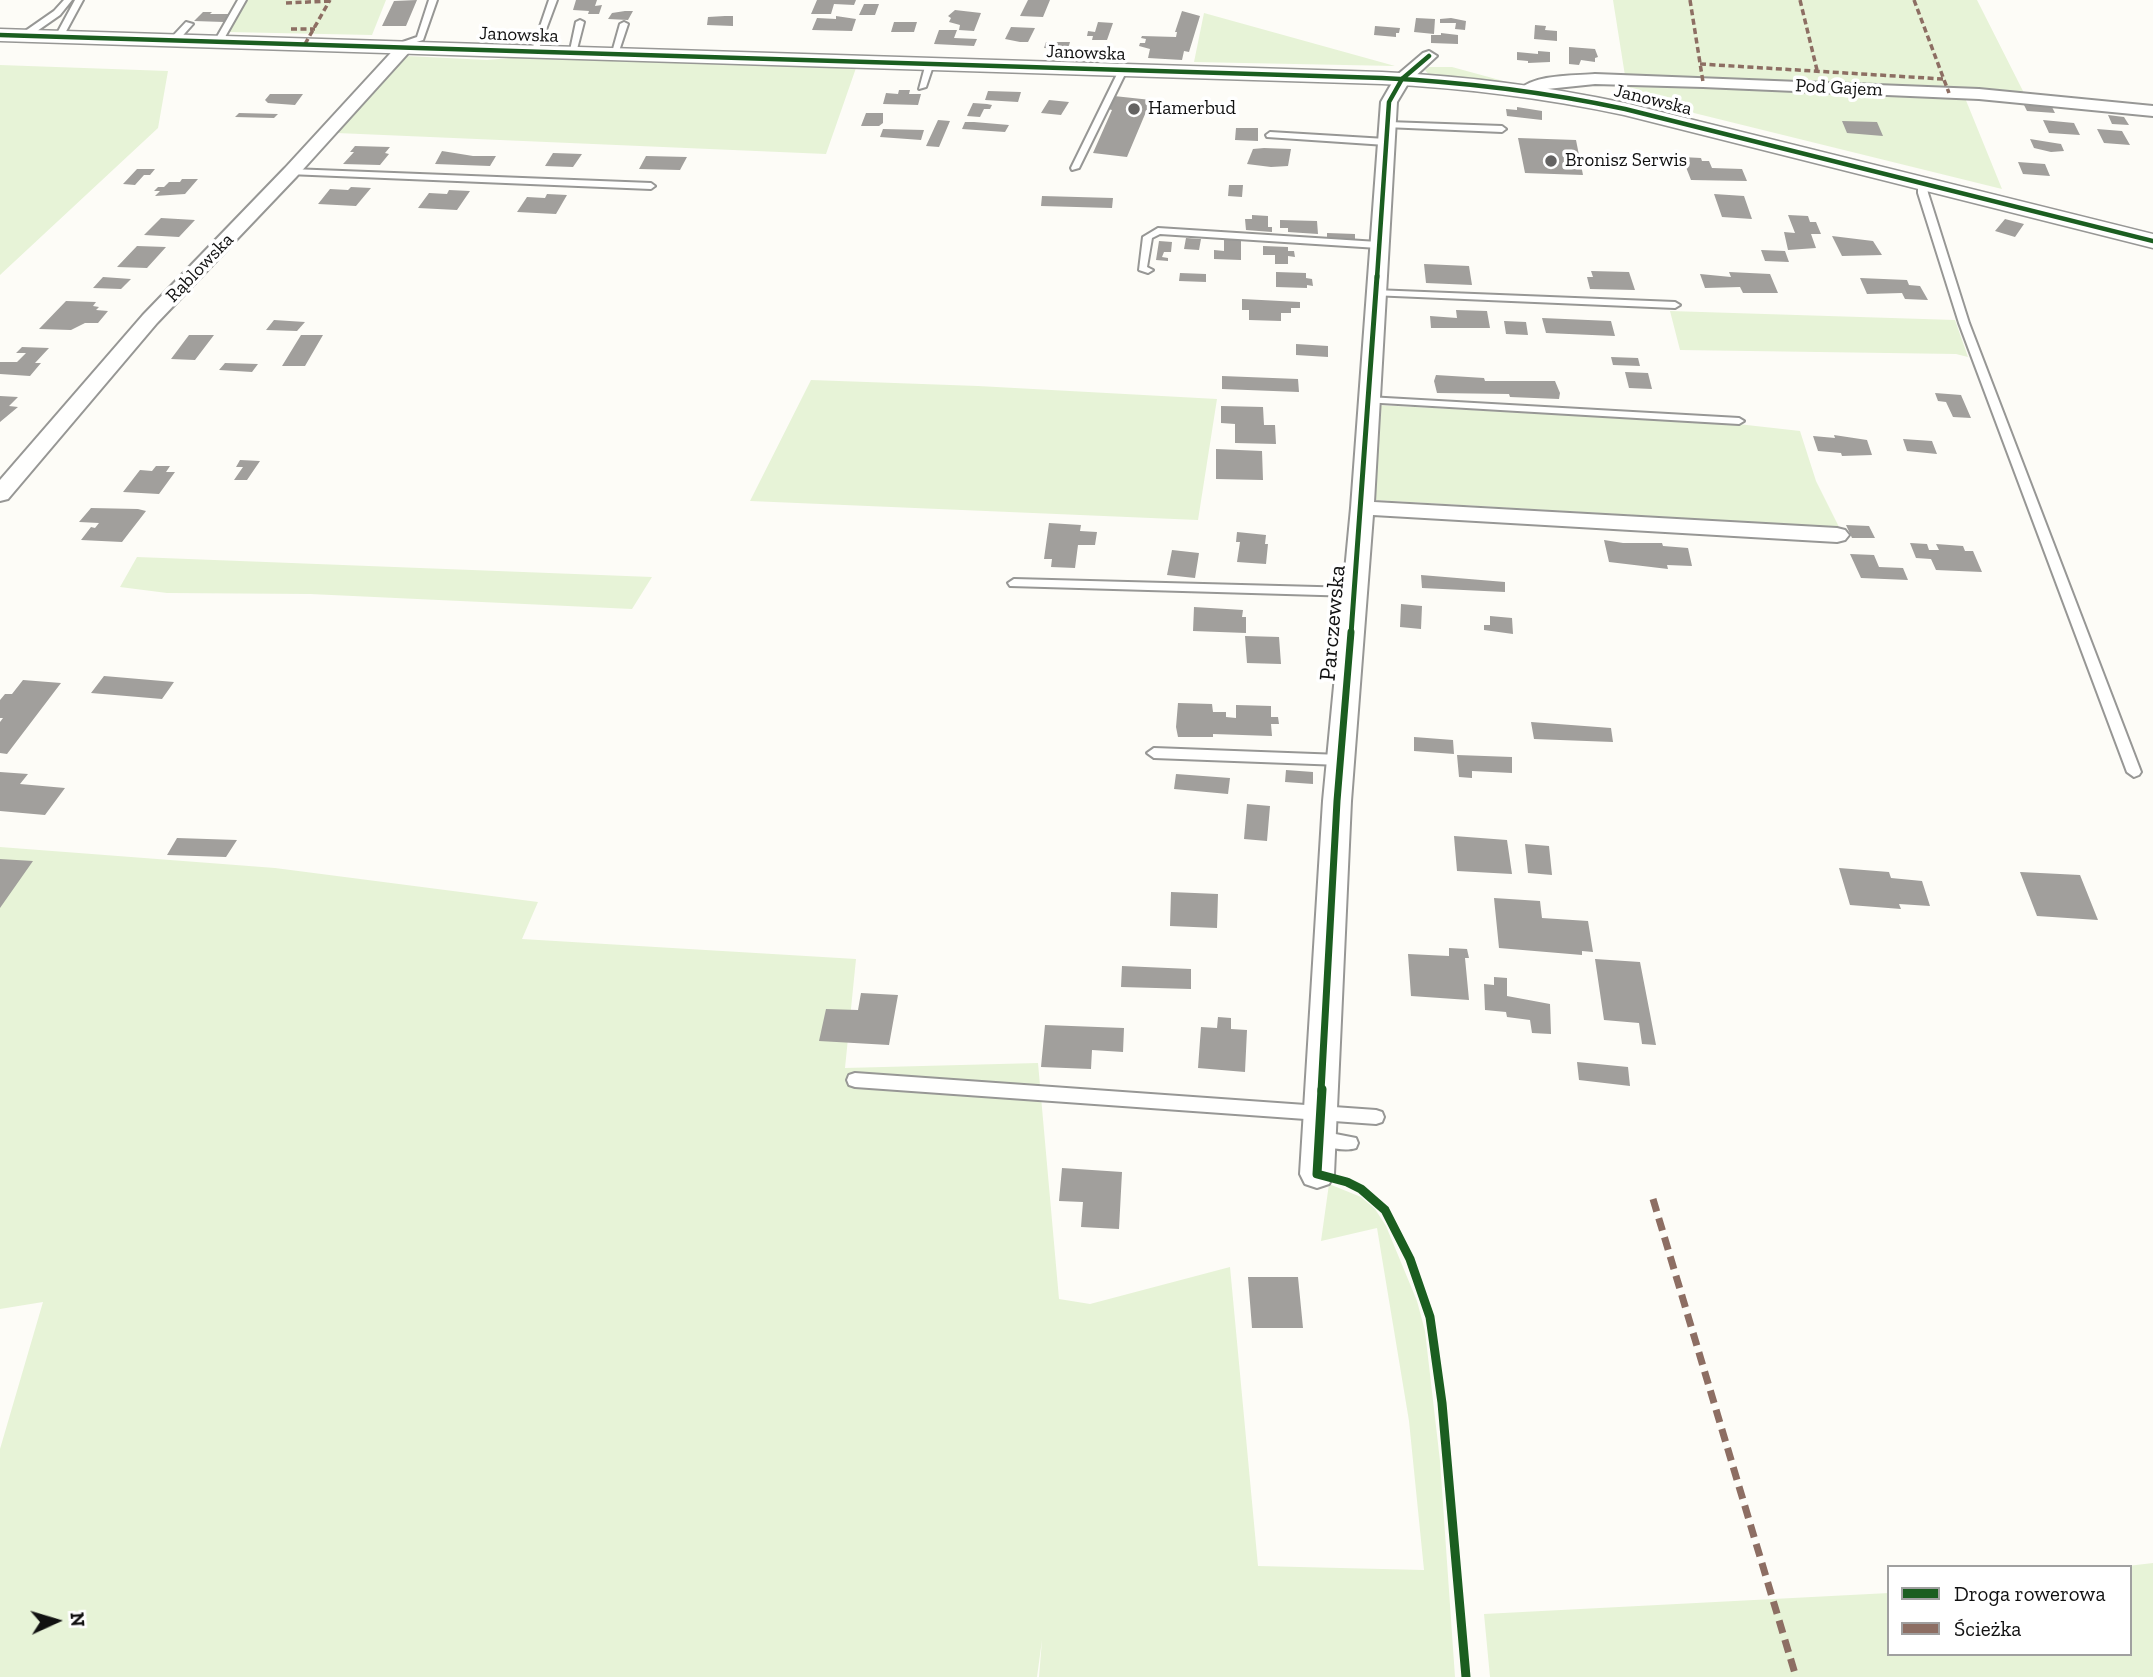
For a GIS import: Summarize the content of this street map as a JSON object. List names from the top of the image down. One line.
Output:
{"streets":{"street":["Janowska","Pod Gajem","Rąblowska","Parczewska"]},"crossings":[["Janowska","Pod Gajem"],["Janowska","Rąblowska"],["Janowska","Parczewska"]],"places":["Hamerbud","Bronisz Serwis"],"legend":["Droga rowerowa","Ścieżka"],"north":"right"}
